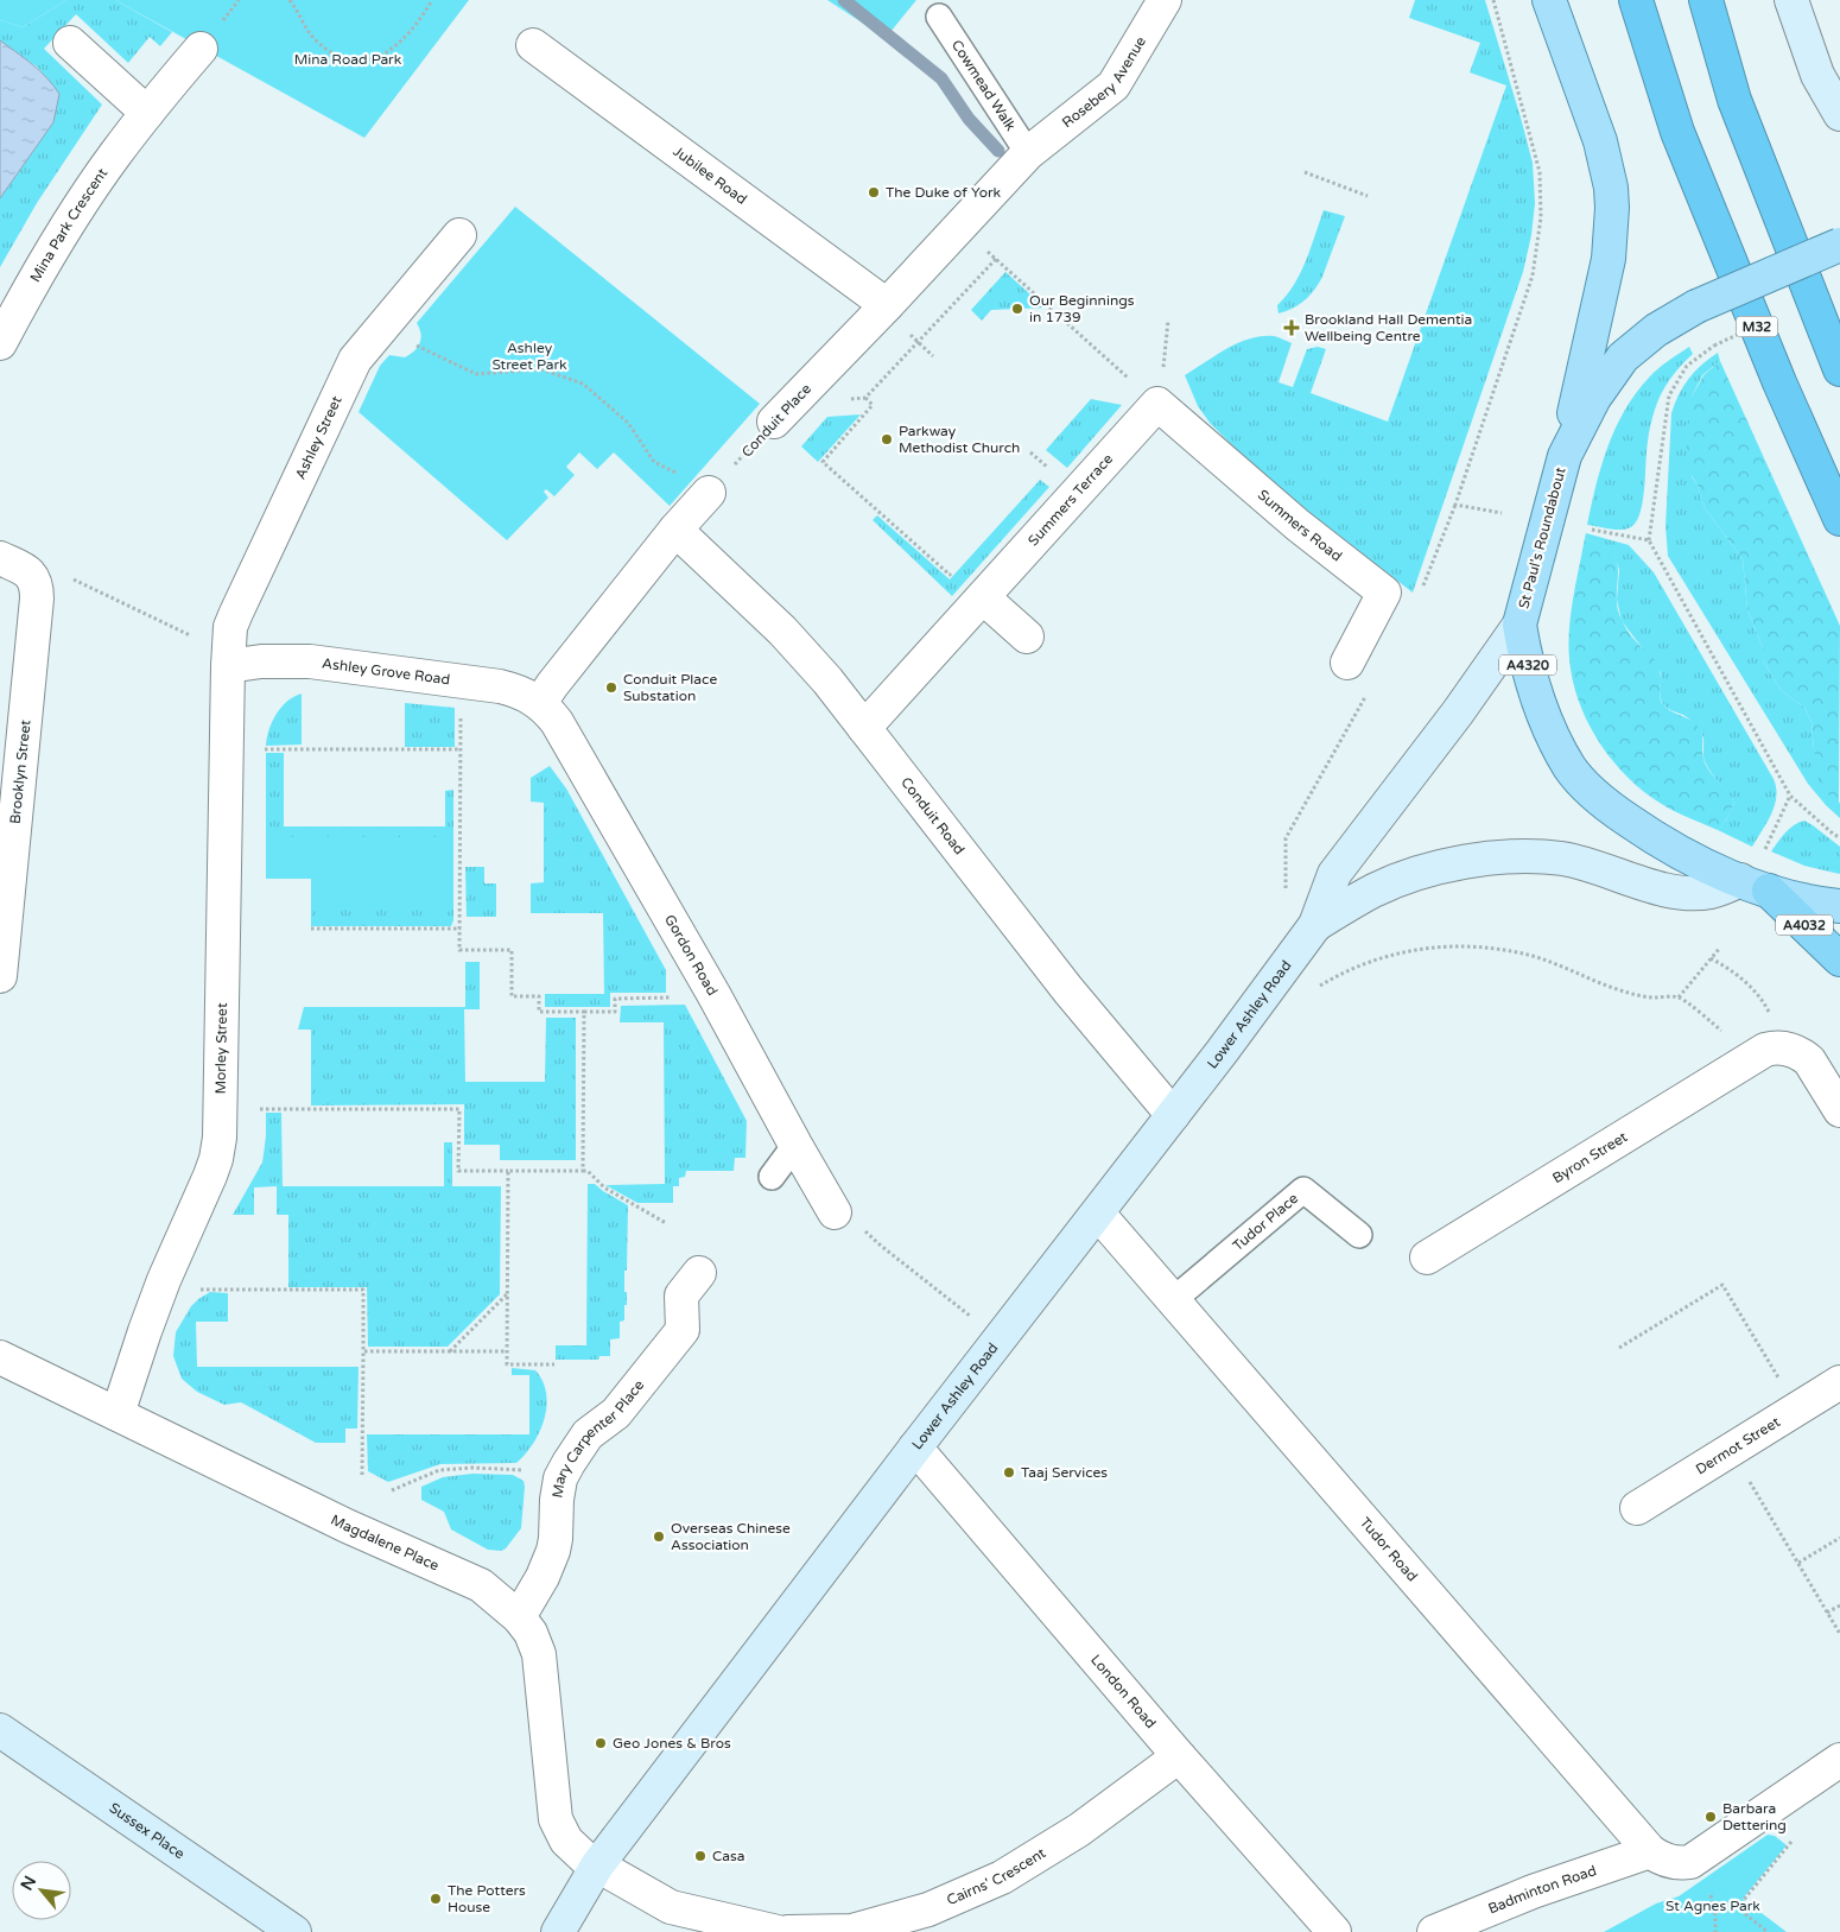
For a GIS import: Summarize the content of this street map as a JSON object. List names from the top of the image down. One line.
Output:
{"streets":{"highway":["M32","A4032"],"main road":["St Paul's Roundabout","A4320","Lower Ashley Road","Sussex Place"],"street":["Rosebery Avenue","Jubilee Road","Mina Park Crescent","Conduit Place","Ashley Street","Summers Terrace","Summers Road","Ashley Grove Road","Brooklyn Street","Conduit Road","Gordon Road","Morley Street","Byron Street","Mary Carpenter Place","Dermot Street","Magdalene Place","Tudor Road","London Road","Cairns' Crescent","Badminton Road"],"lane":["Cowmead Walk","Tudor Place"]},"crossings":[["Rosebery Avenue","Cowmead Walk"],["Rosebery Avenue","Conduit Place"],["Cowmead Walk","Conduit Place"],["Jubilee Road","Conduit Place"],["Ashley Street","Ashley Grove Road"],["Ashley Street","Morley Street"],["Summers Terrace","Summers Road"],["Summers Terrace","Conduit Road"],["St Paul's Roundabout","A4032"],["St Paul's Roundabout","Lower Ashley Road"],["Ashley Grove Road","Gordon Road"],["Ashley Grove Road","Morley Street"],["Conduit Road","Lower Ashley Road"],["A4032","Lower Ashley Road"],["Lower Ashley Road","Magdalene Place"],["Lower Ashley Road","Tudor Road"],["Lower Ashley Road","London Road"],["Morley Street","Magdalene Place"],["Tudor Place","Tudor Road"],["Mary Carpenter Place","Magdalene Place"],["Tudor Road","Badminton Road"],["London Road","Cairns' Crescent"]],"parks":["Mina Road Park","Ashley Street Park","St Agnes Park"],"places":{"other":["The Duke of York","Our Beginnings in 1739","Parkway Methodist Church","Conduit Place Substation","Taaj Services","Overseas Chinese Association","Geo Jones & Bros","Barbara Dettering","Casa","The Potters House"],"health":["Brookland Hall Dementia Wellbeing Centre"]},"north":"top left"}
